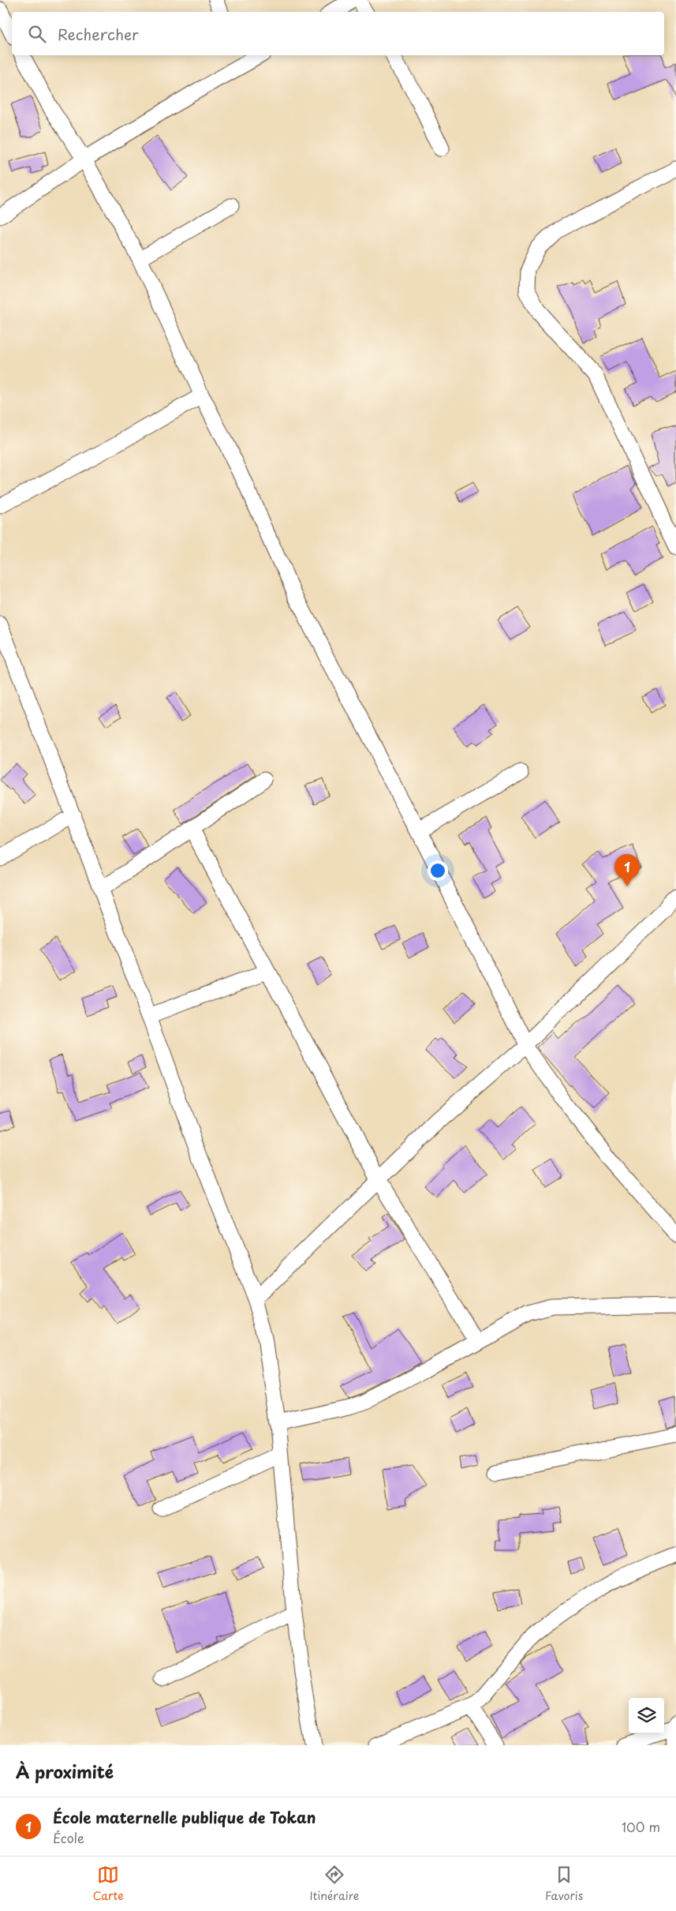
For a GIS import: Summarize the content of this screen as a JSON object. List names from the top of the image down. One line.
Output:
{"page":{"search":"Rechercher","pins":"1","heading":"À proximité","list":[{"mark":"1","name":"École maternelle publique de Tokan","note":"École","value":"100 m"}],"nav":["Carte","Itinéraire","Favoris"]}}
